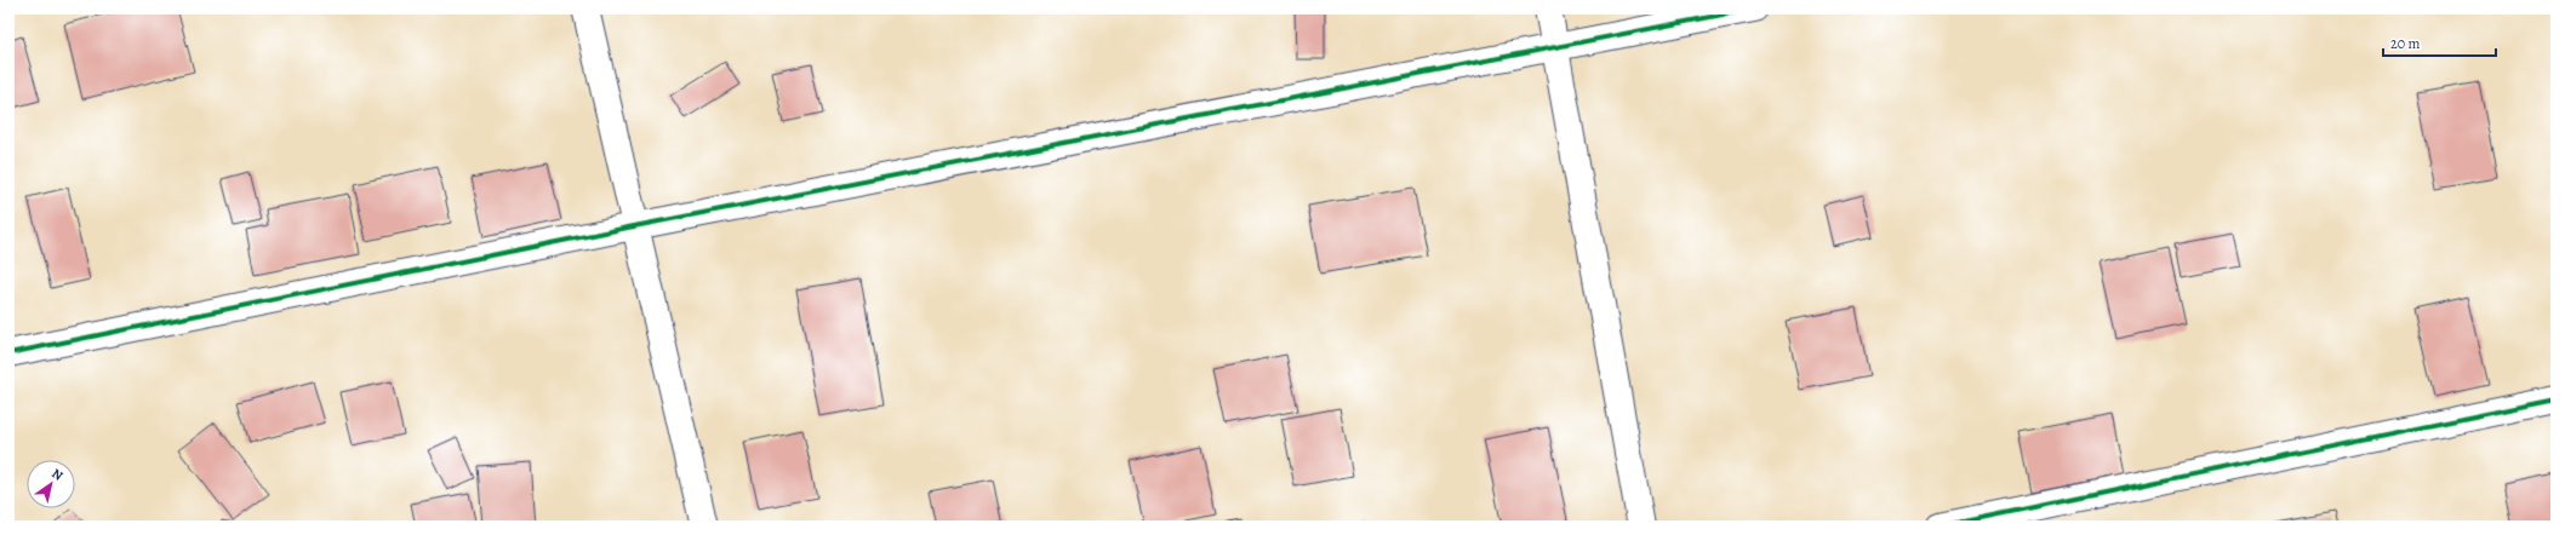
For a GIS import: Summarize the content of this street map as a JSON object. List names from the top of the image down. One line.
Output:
{"scale_bar":"20 m","north":"top right"}
